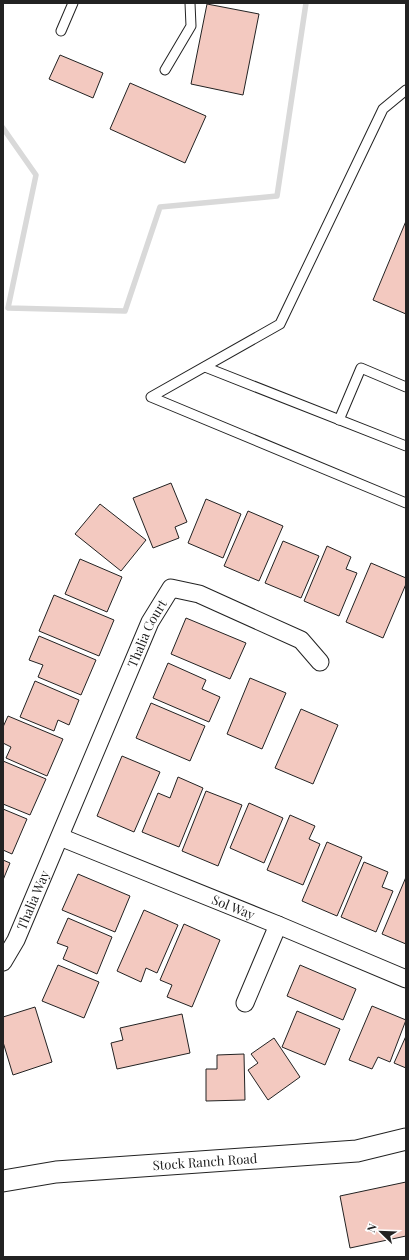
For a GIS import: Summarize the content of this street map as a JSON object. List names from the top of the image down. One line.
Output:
{"streets":{"street":["Thalia Court","Thalia Way","Sol Way","Stock Ranch Road"]},"crossings":[["Thalia Court","Thalia Way"],["Thalia Court","Sol Way"],["Thalia Way","Sol Way"]],"north":"top left"}
